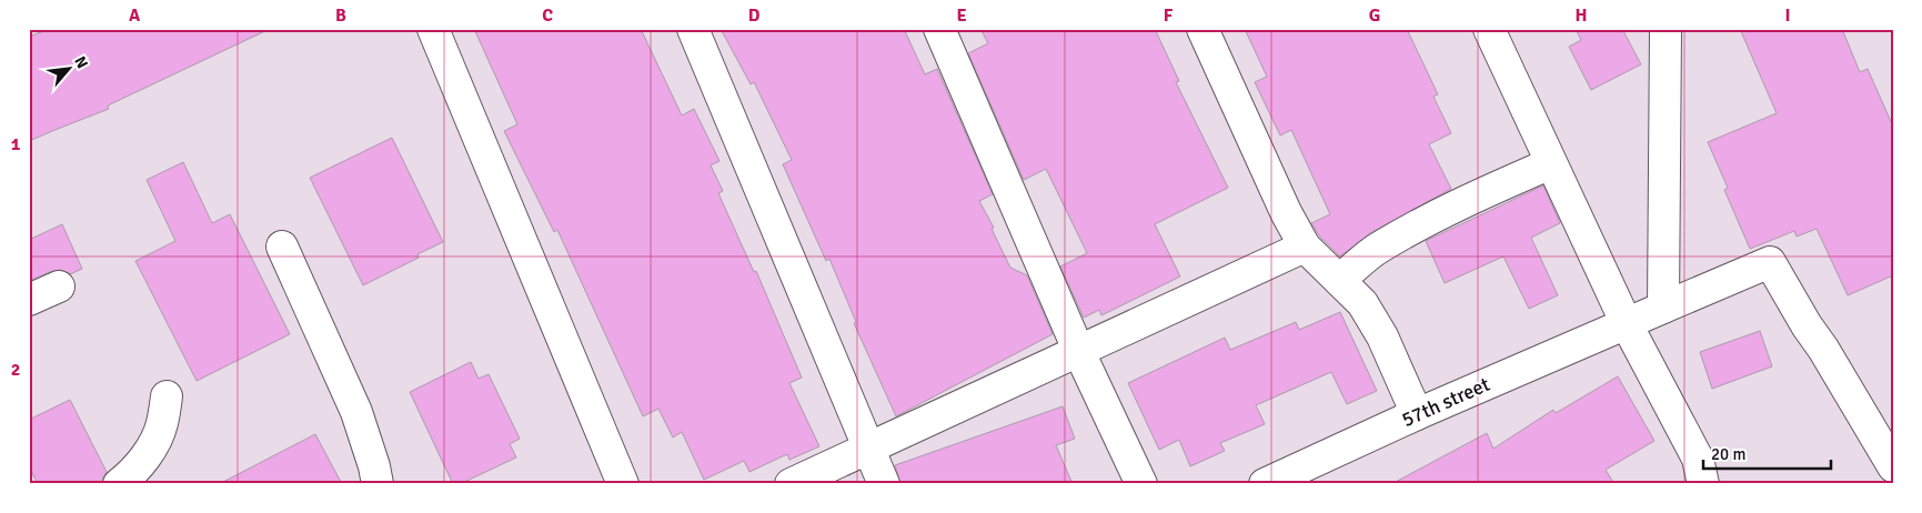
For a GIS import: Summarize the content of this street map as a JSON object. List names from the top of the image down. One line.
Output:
{"streets":{"street":["57th street"]},"scale_bar":"20 m","north":"top right","grid":{"columns":["A","B","C","D","E","F","G","H","I"],"rows":["1","2"]}}
